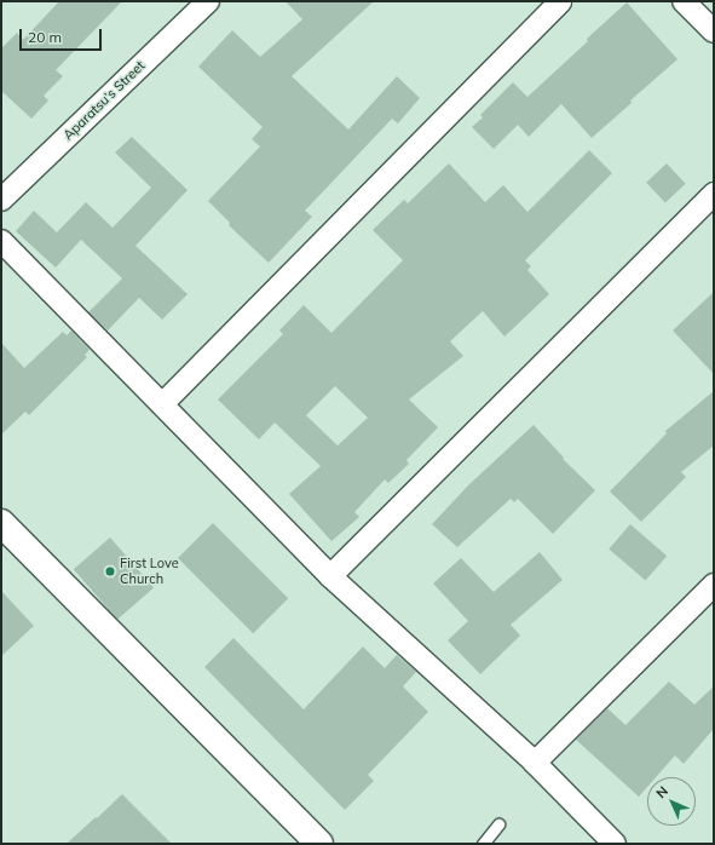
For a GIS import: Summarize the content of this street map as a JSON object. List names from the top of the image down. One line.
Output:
{"streets":{"street":["Aparatsu’s Street"]},"places":["First Love Church"],"scale_bar":"20 m","north":"top left"}
